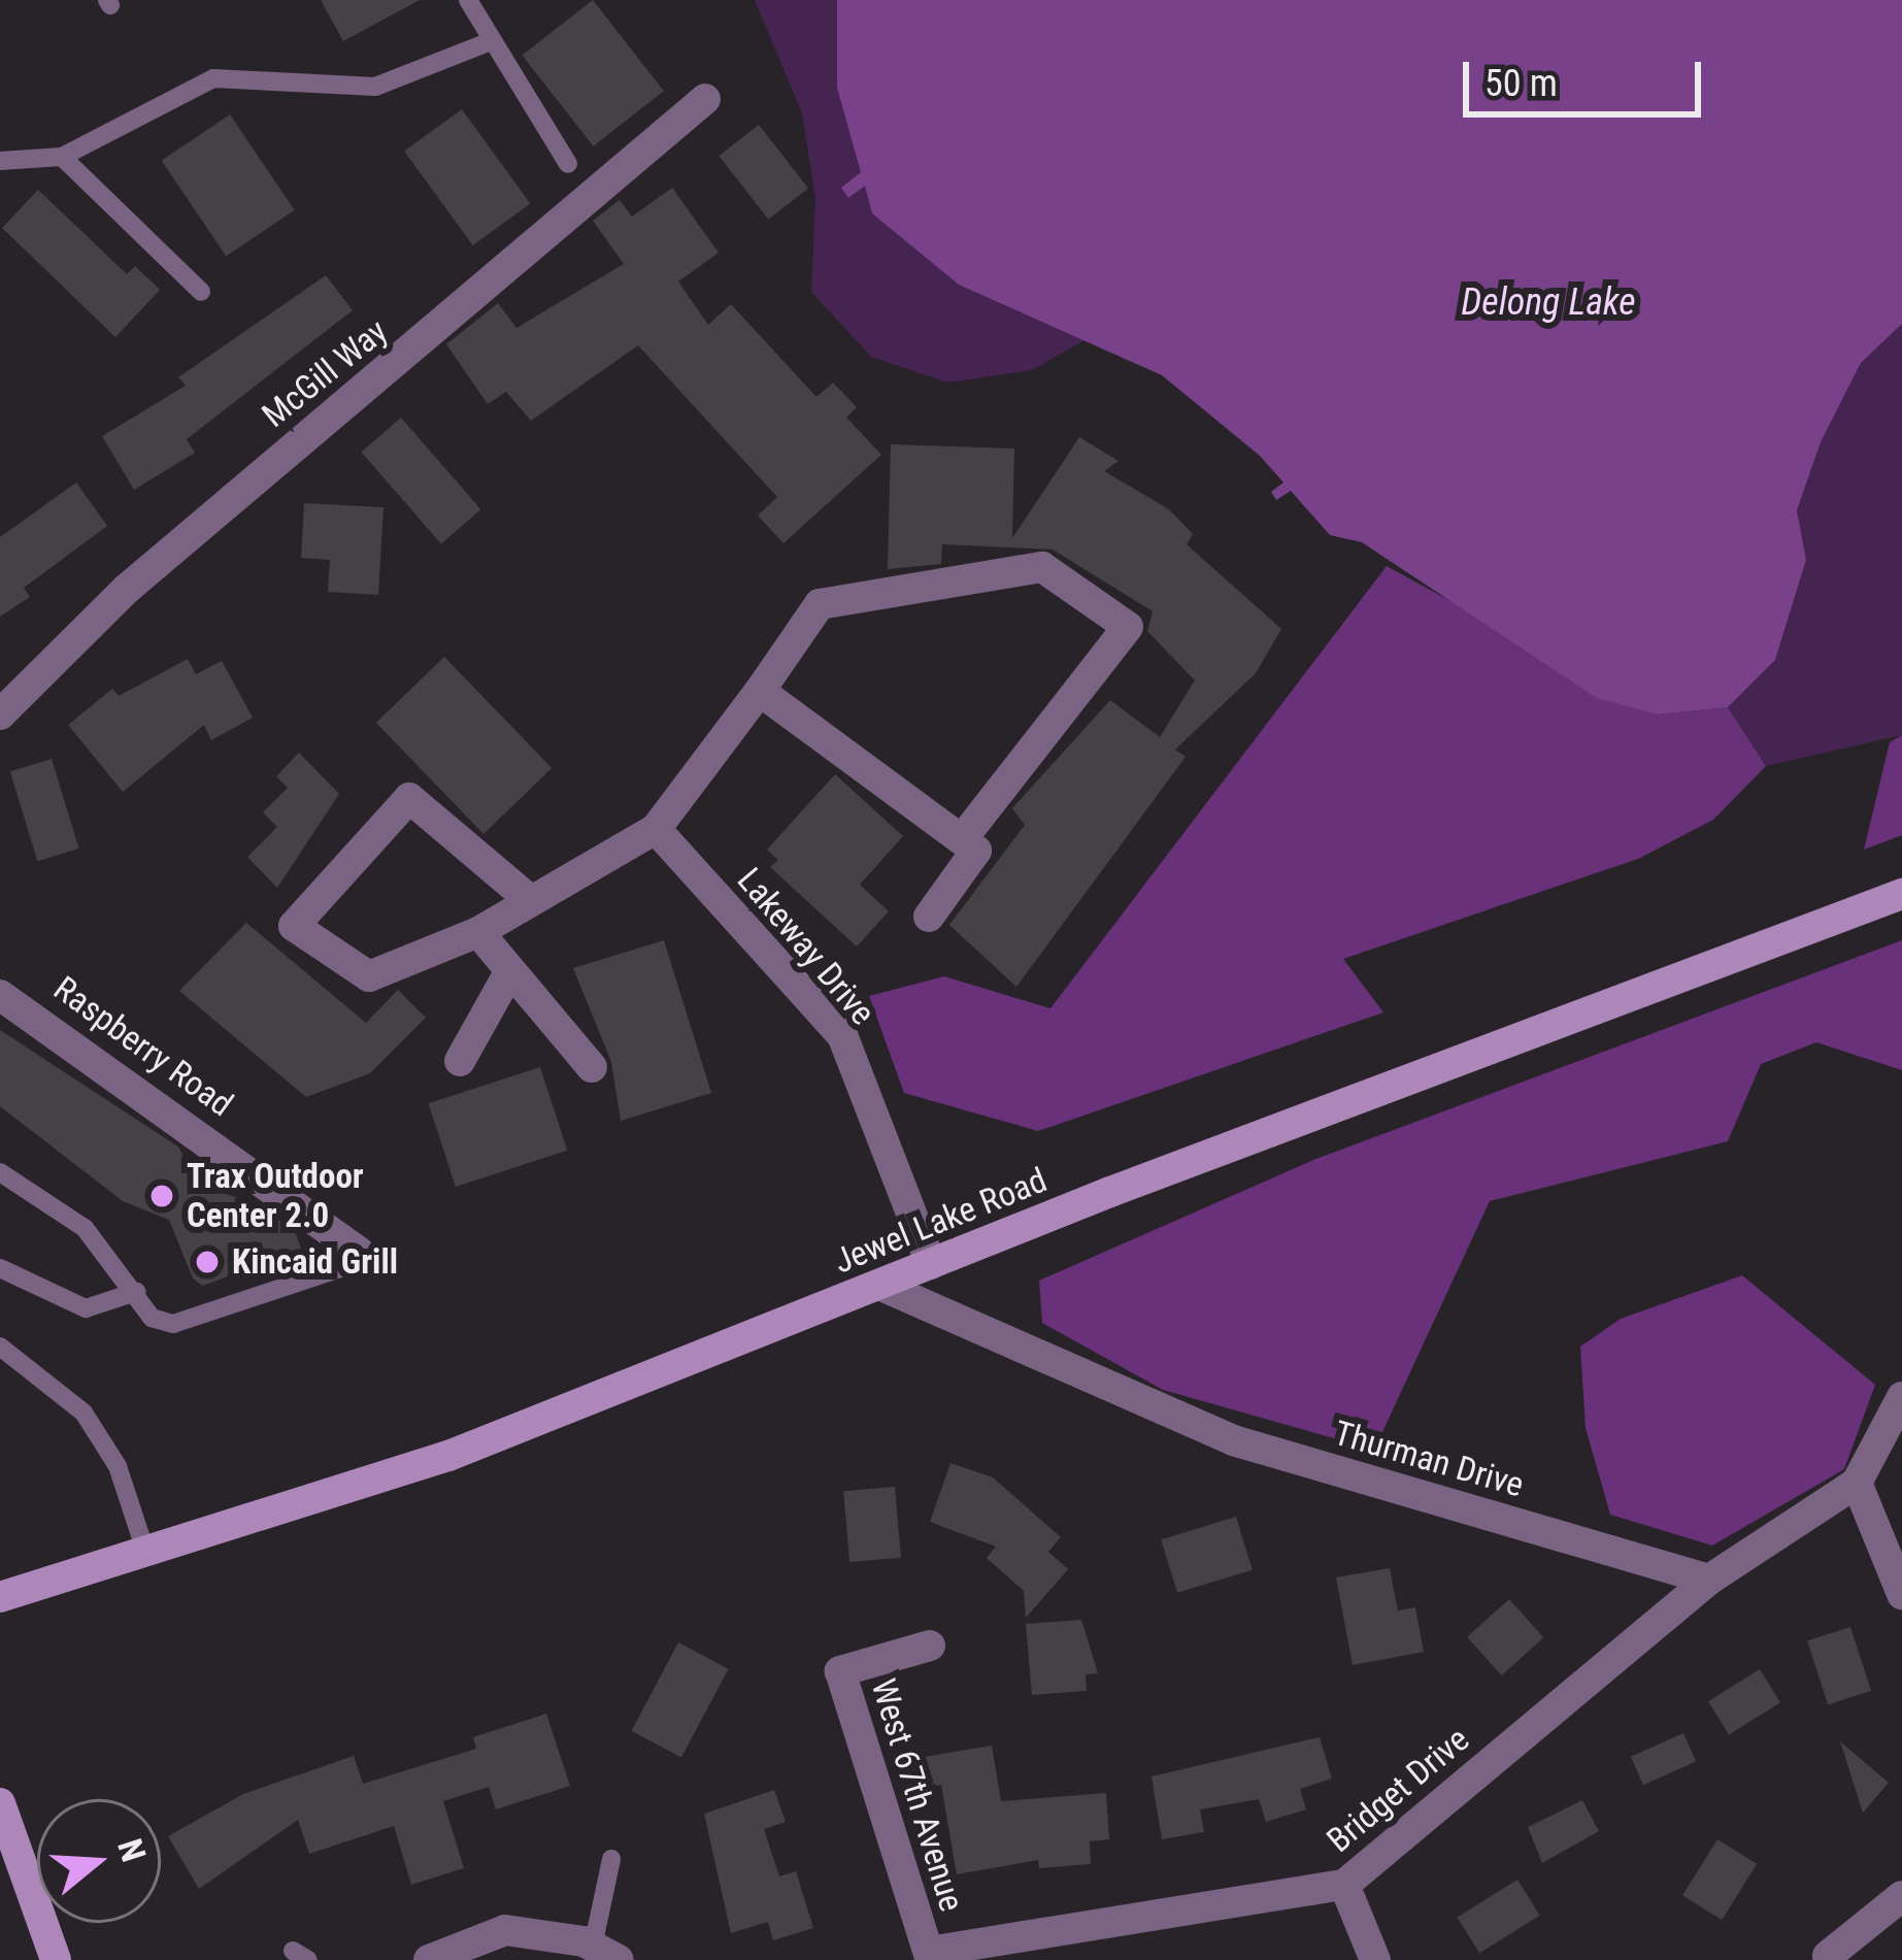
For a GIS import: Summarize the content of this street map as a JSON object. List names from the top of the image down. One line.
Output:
{"streets":{"main road":["Jewel Lake Road"],"street":["McGill Way","Lakeway Drive","Raspberry Road","Thurman Drive","Bridget Drive","West 67th Avenue"]},"crossings":[["Lakeway Drive","Jewel Lake Road"],["Jewel Lake Road","Thurman Drive"],["Thurman Drive","Bridget Drive"],["Bridget Drive","West 67th Avenue"]],"water":["Delong Lake"],"places":["Trax Outdoor Center 2.0","Kincaid Grill"],"scale_bar":"50 m","north":"right"}
